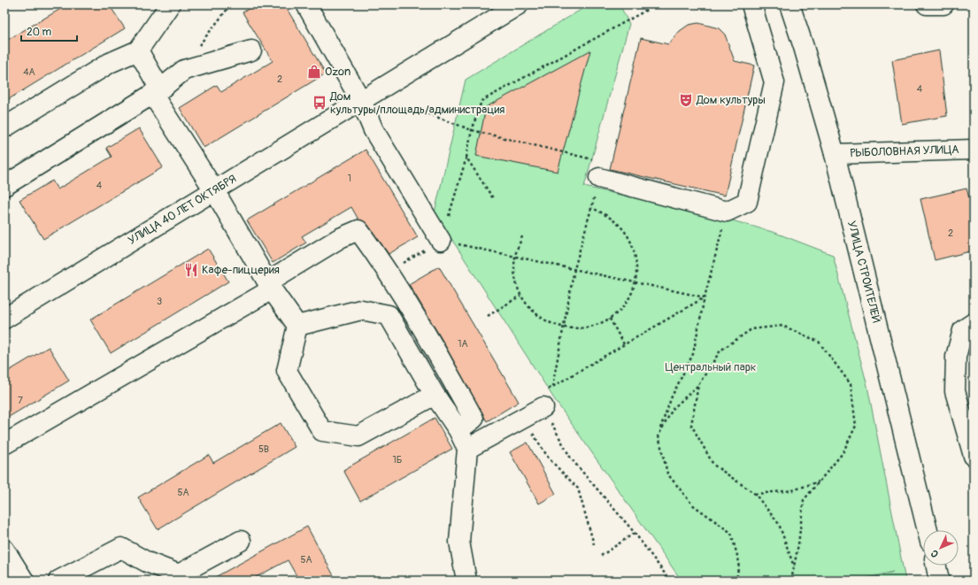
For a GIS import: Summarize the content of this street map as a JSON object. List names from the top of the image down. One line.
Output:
{"streets":{"main road":["РЫБОЛОВНАЯ УЛИЦА","УЛИЦА 40 ЛЕТ ОКТЯБРЯ","УЛИЦА СТРОИТЕЛЕЙ"]},"crossings":[["РЫБОЛОВНАЯ УЛИЦА","УЛИЦА СТРОИТЕЛЕЙ"]],"parks":["Центральный парк"],"places":{"shop":["Ozon"],"theatre":["Дом культуры"],"bus stop":["Дом культуры/площадь/администрация"],"restaurant":["Кафе-пиццерия"]},"house_numbers":["4А","2","4","1","4","2","3","1А","7","5В","1Б","5А","5А"],"scale_bar":"20 m","north":"bottom left"}
